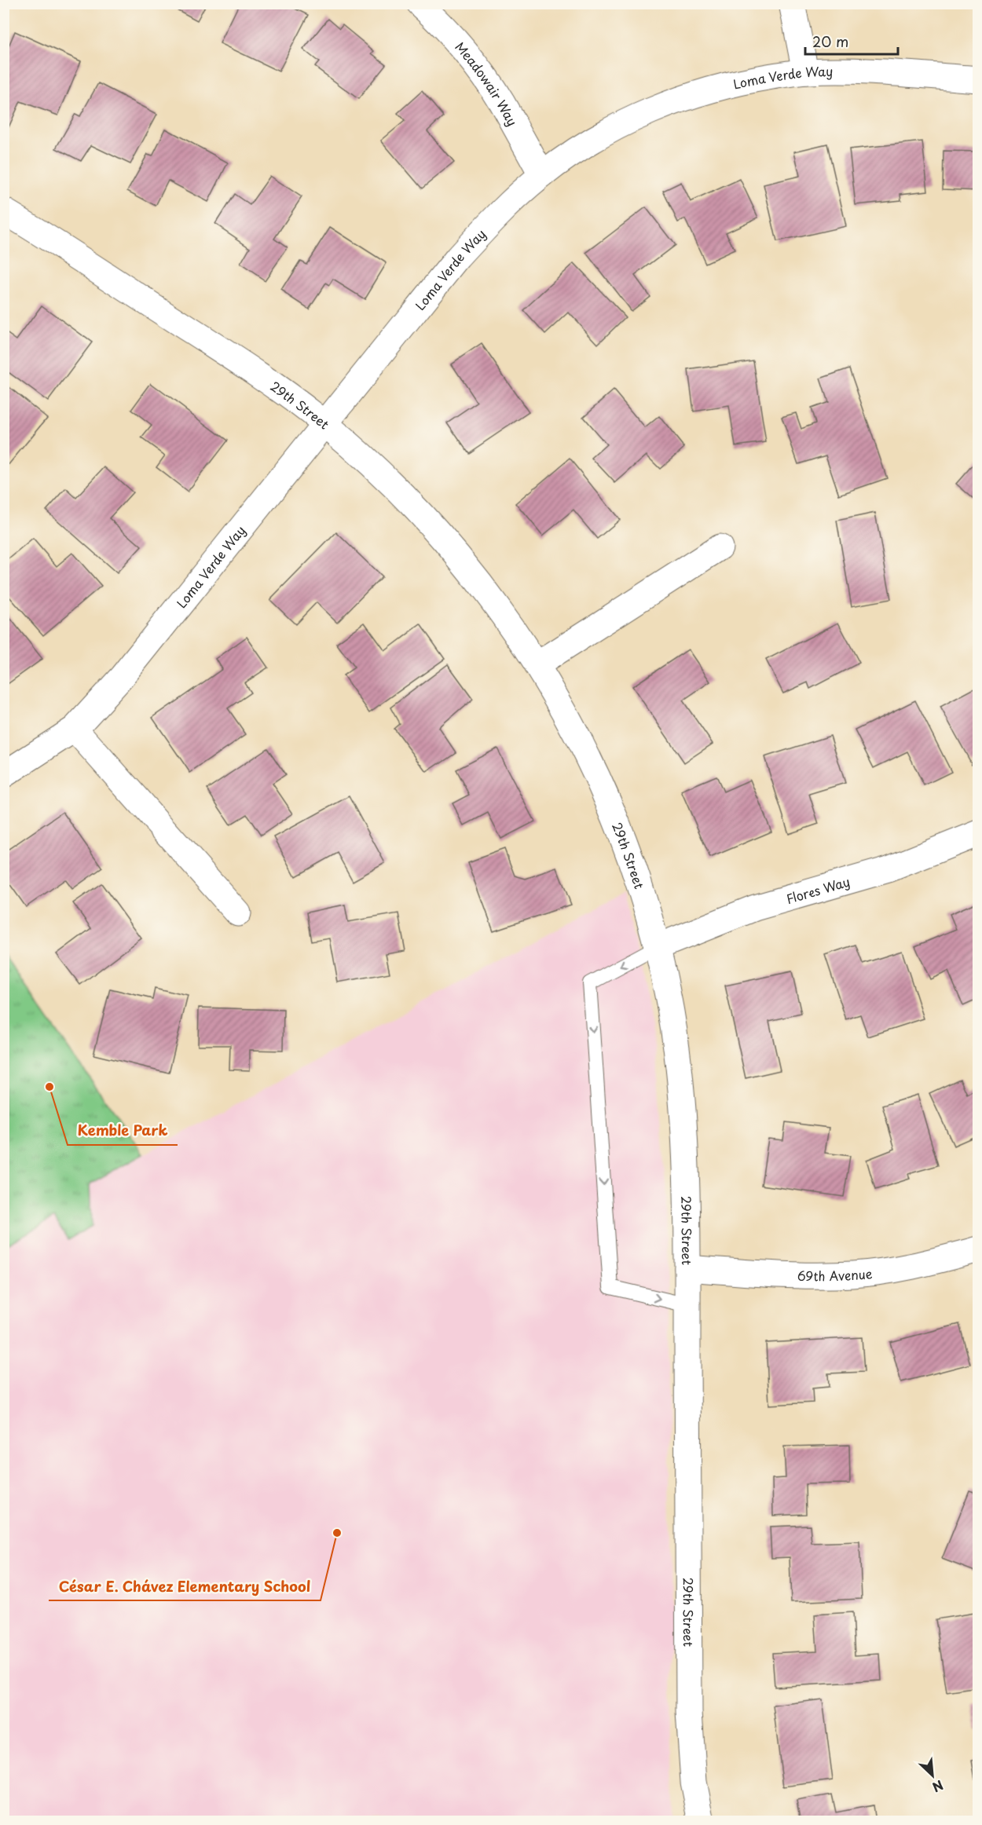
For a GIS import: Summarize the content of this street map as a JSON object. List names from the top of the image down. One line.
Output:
{"streets":{"street":["Loma Verde Way","Meadowair Way","29th Street","Flores Way","69th Avenue"]},"crossings":[["Loma Verde Way","Meadowair Way"],["Loma Verde Way","29th Street"],["29th Street","Flores Way"],["29th Street","69th Avenue"]],"places":["Kemble Park","César E. Chávez Elementary School"],"scale_bar":"20 m","north":"bottom right"}
